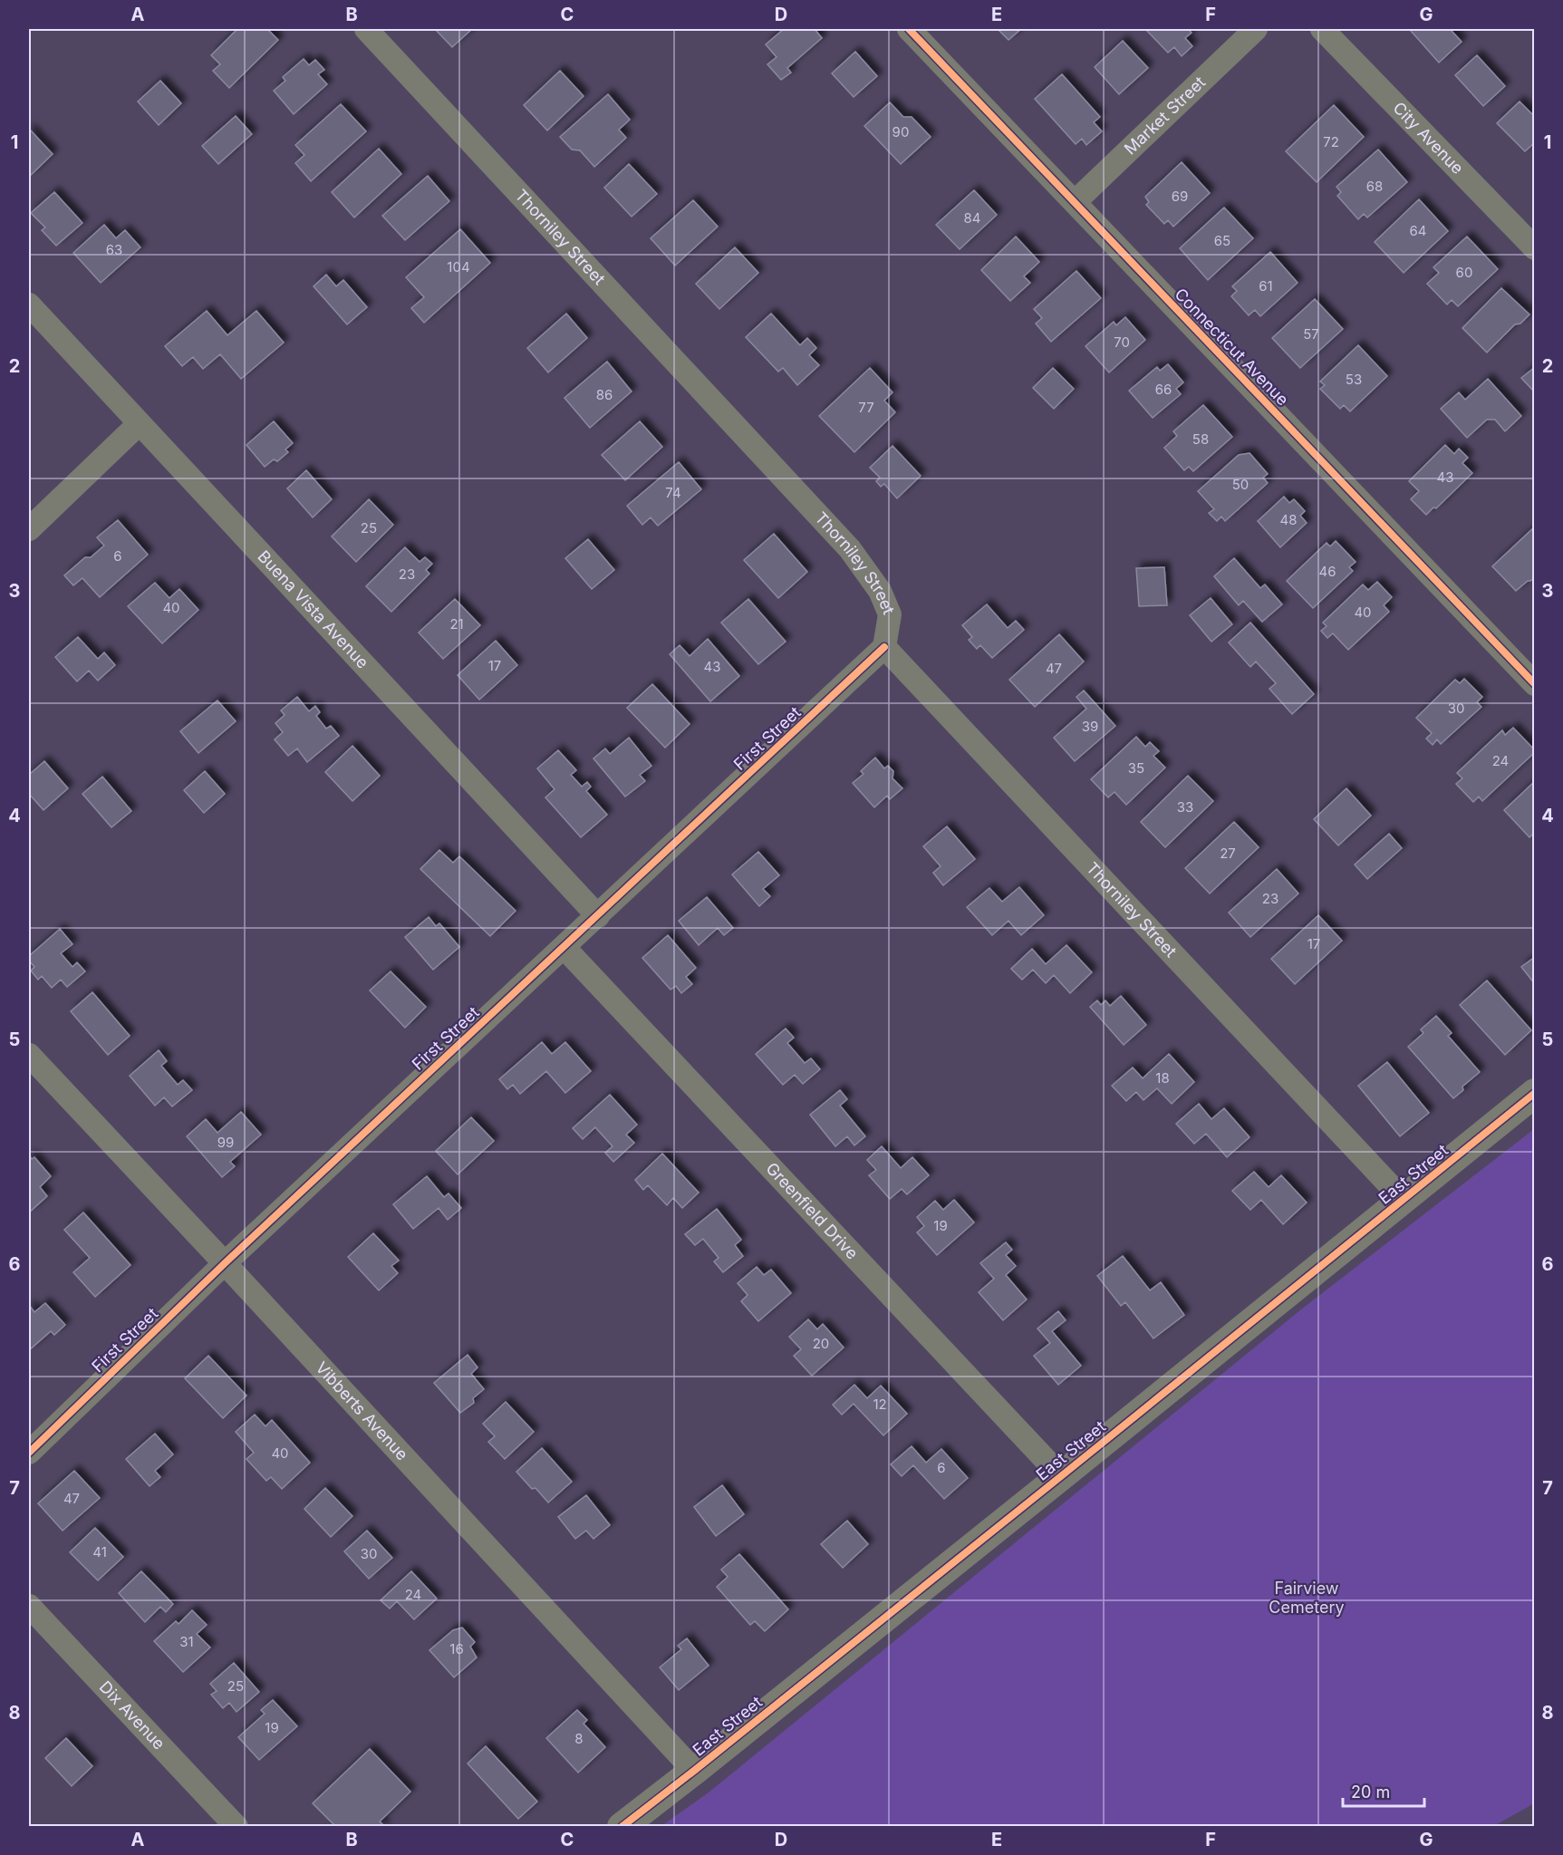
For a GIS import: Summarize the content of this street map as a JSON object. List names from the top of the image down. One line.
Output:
{"streets":{"street":["Market Street","City Avenue","Thorniley Street","Connecticut Avenue","Buena Vista Avenue","First Street","East Street","Greenfield Drive","Vibberts Avenue","Dix Avenue"]},"crossings":[["Market Street","Connecticut Avenue"],["Thorniley Street","First Street"],["Thorniley Street","East Street"],["Buena Vista Avenue","First Street"],["First Street","Greenfield Drive"],["First Street","Vibberts Avenue"],["East Street","Greenfield Drive"],["East Street","Vibberts Avenue"]],"parks":["Fairview Cemetery"],"house_numbers":["90","72","68","69","84","64","65","63","104","60","61","57","70","53","66","86","77","58","43","50","74","48","25","6","46","23","40","40","21","17","43","47","30","39","24","35","33","27","23","17","18","99","19","20","12","40","6","47","41","30","24","31","16","25","19","8"],"scale_bar":"20 m","grid":{"columns":["A","B","C","D","E","F","G"],"rows":["1","2","3","4","5","6","7","8"]}}
